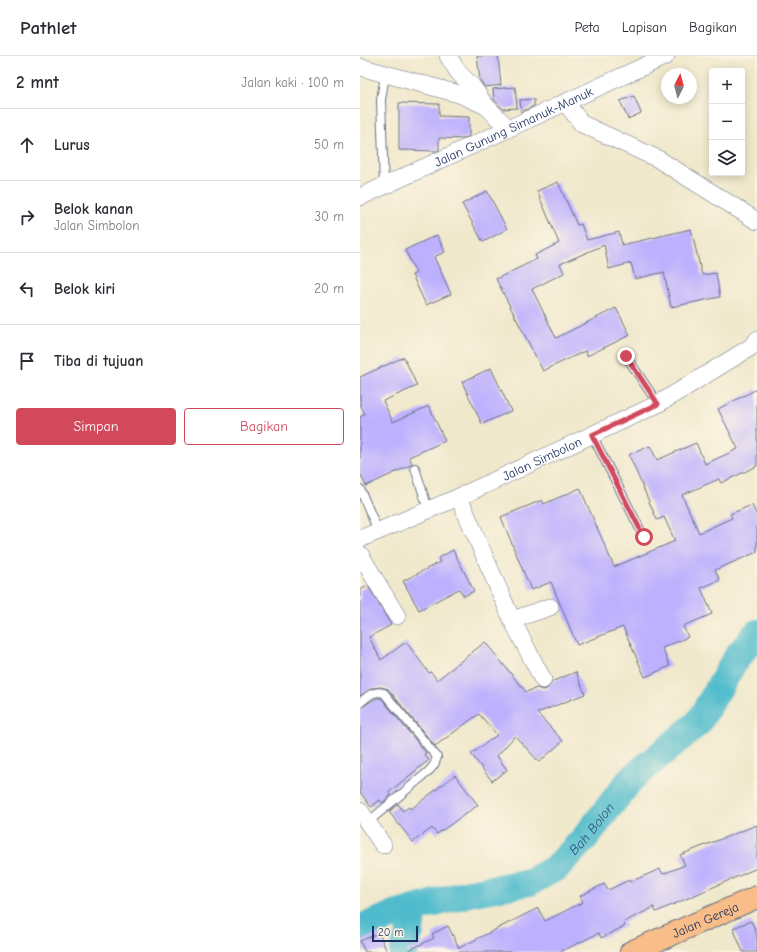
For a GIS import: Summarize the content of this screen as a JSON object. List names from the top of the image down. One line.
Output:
{"streets":{"main road":["Jalan Gereja"],"street":["Jalan Gunung Simanuk-Manuk","Jalan Simbolon"]},"water":["Bah Bolon"],"scale_bar":"20 m","north":"top","page":{"header":"Pathlet","nav":["Peta","Lapisan","Bagikan"],"heading":["2 mnt","Jalan kaki · 100 m"],"map_buttons":["+","−"],"list":[["Lurus","50 m"],["Belok kanan","Jalan Simbolon","30 m"],["Belok kiri","20 m"],"Tiba di tujuan"],"buttons":["Simpan","Bagikan"],"scale":"20 m"}}
